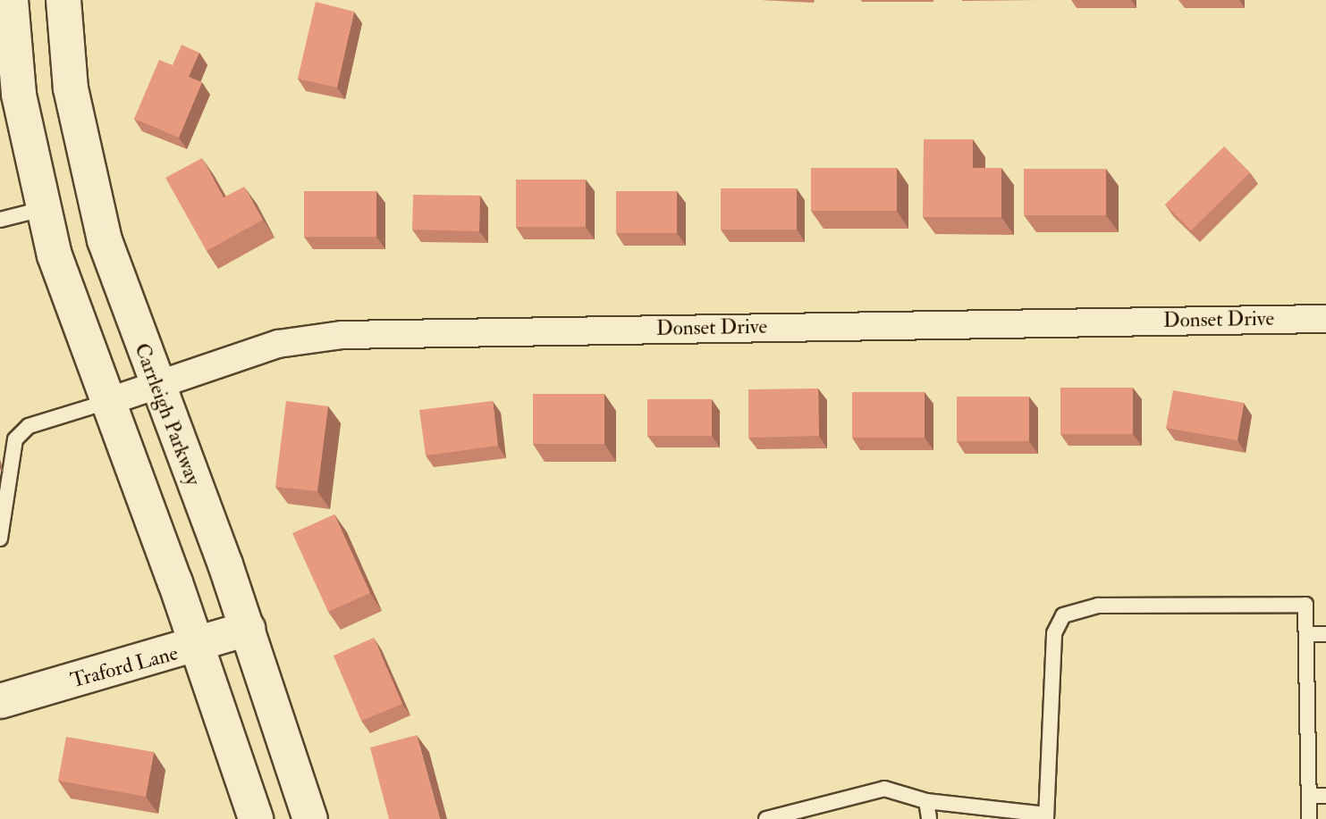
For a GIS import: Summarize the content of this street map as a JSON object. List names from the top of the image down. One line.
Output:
{"streets":{"street":["Donset Drive","Carrleigh Parkway","Traford Lane"]},"crossings":[["Donset Drive","Carrleigh Parkway"],["Carrleigh Parkway","Traford Lane"]]}
